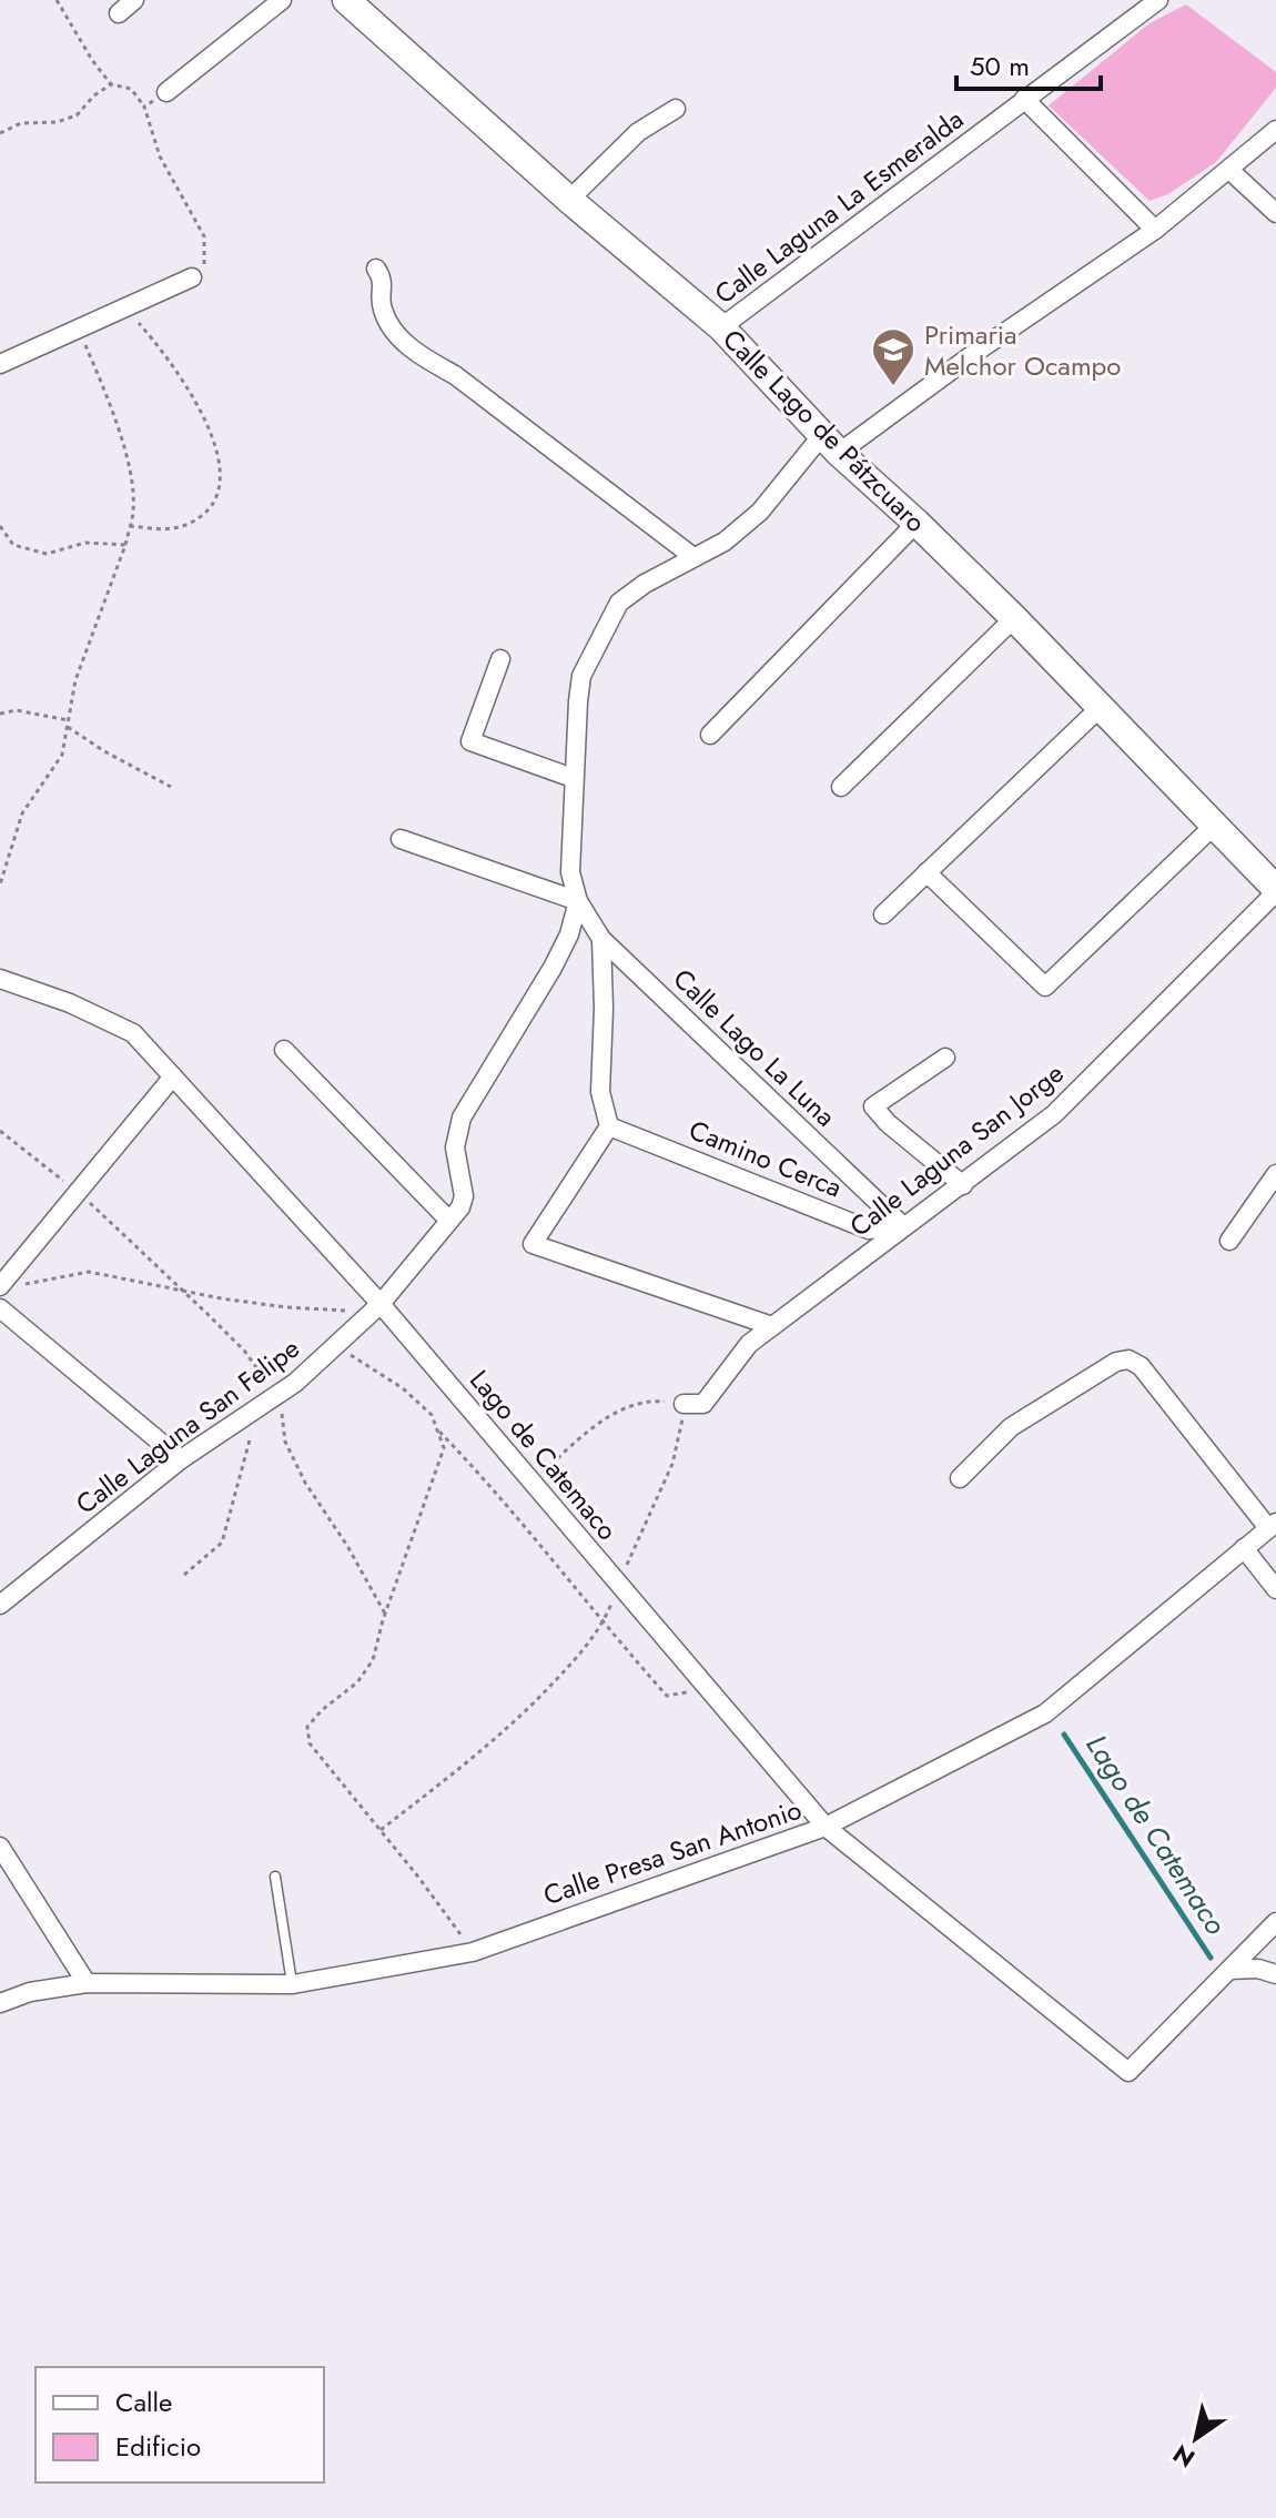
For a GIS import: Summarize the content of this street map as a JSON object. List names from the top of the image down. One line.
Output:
{"streets":{"street":["Calle Laguna La Esmeralda","Calle Lago de Pátzcuaro","Calle Lago La Luna","Calle Laguna San Jorge","Camino Cerca","Calle Laguna San Felipe","Lago de Catemaco","Calle Presa San Antonio"]},"crossings":[["Calle Laguna La Esmeralda","Calle Lago de Pátzcuaro"],["Calle Lago de Pátzcuaro","Calle Laguna San Jorge"],["Calle Lago de Pátzcuaro","Calle Laguna San Felipe"],["Calle Lago La Luna","Calle Laguna San Jorge"],["Calle Lago La Luna","Camino Cerca"],["Calle Lago La Luna","Calle Laguna San Felipe"],["Calle Laguna San Jorge","Camino Cerca"],["Calle Laguna San Felipe","Lago de Catemaco"],["Lago de Catemaco","Calle Presa San Antonio"]],"water":["Lago de Catemaco"],"places":{"school or university":["Primaria Melchor Ocampo"]},"legend":["Calle","Edificio"],"scale_bar":"50 m","north":"bottom left"}
